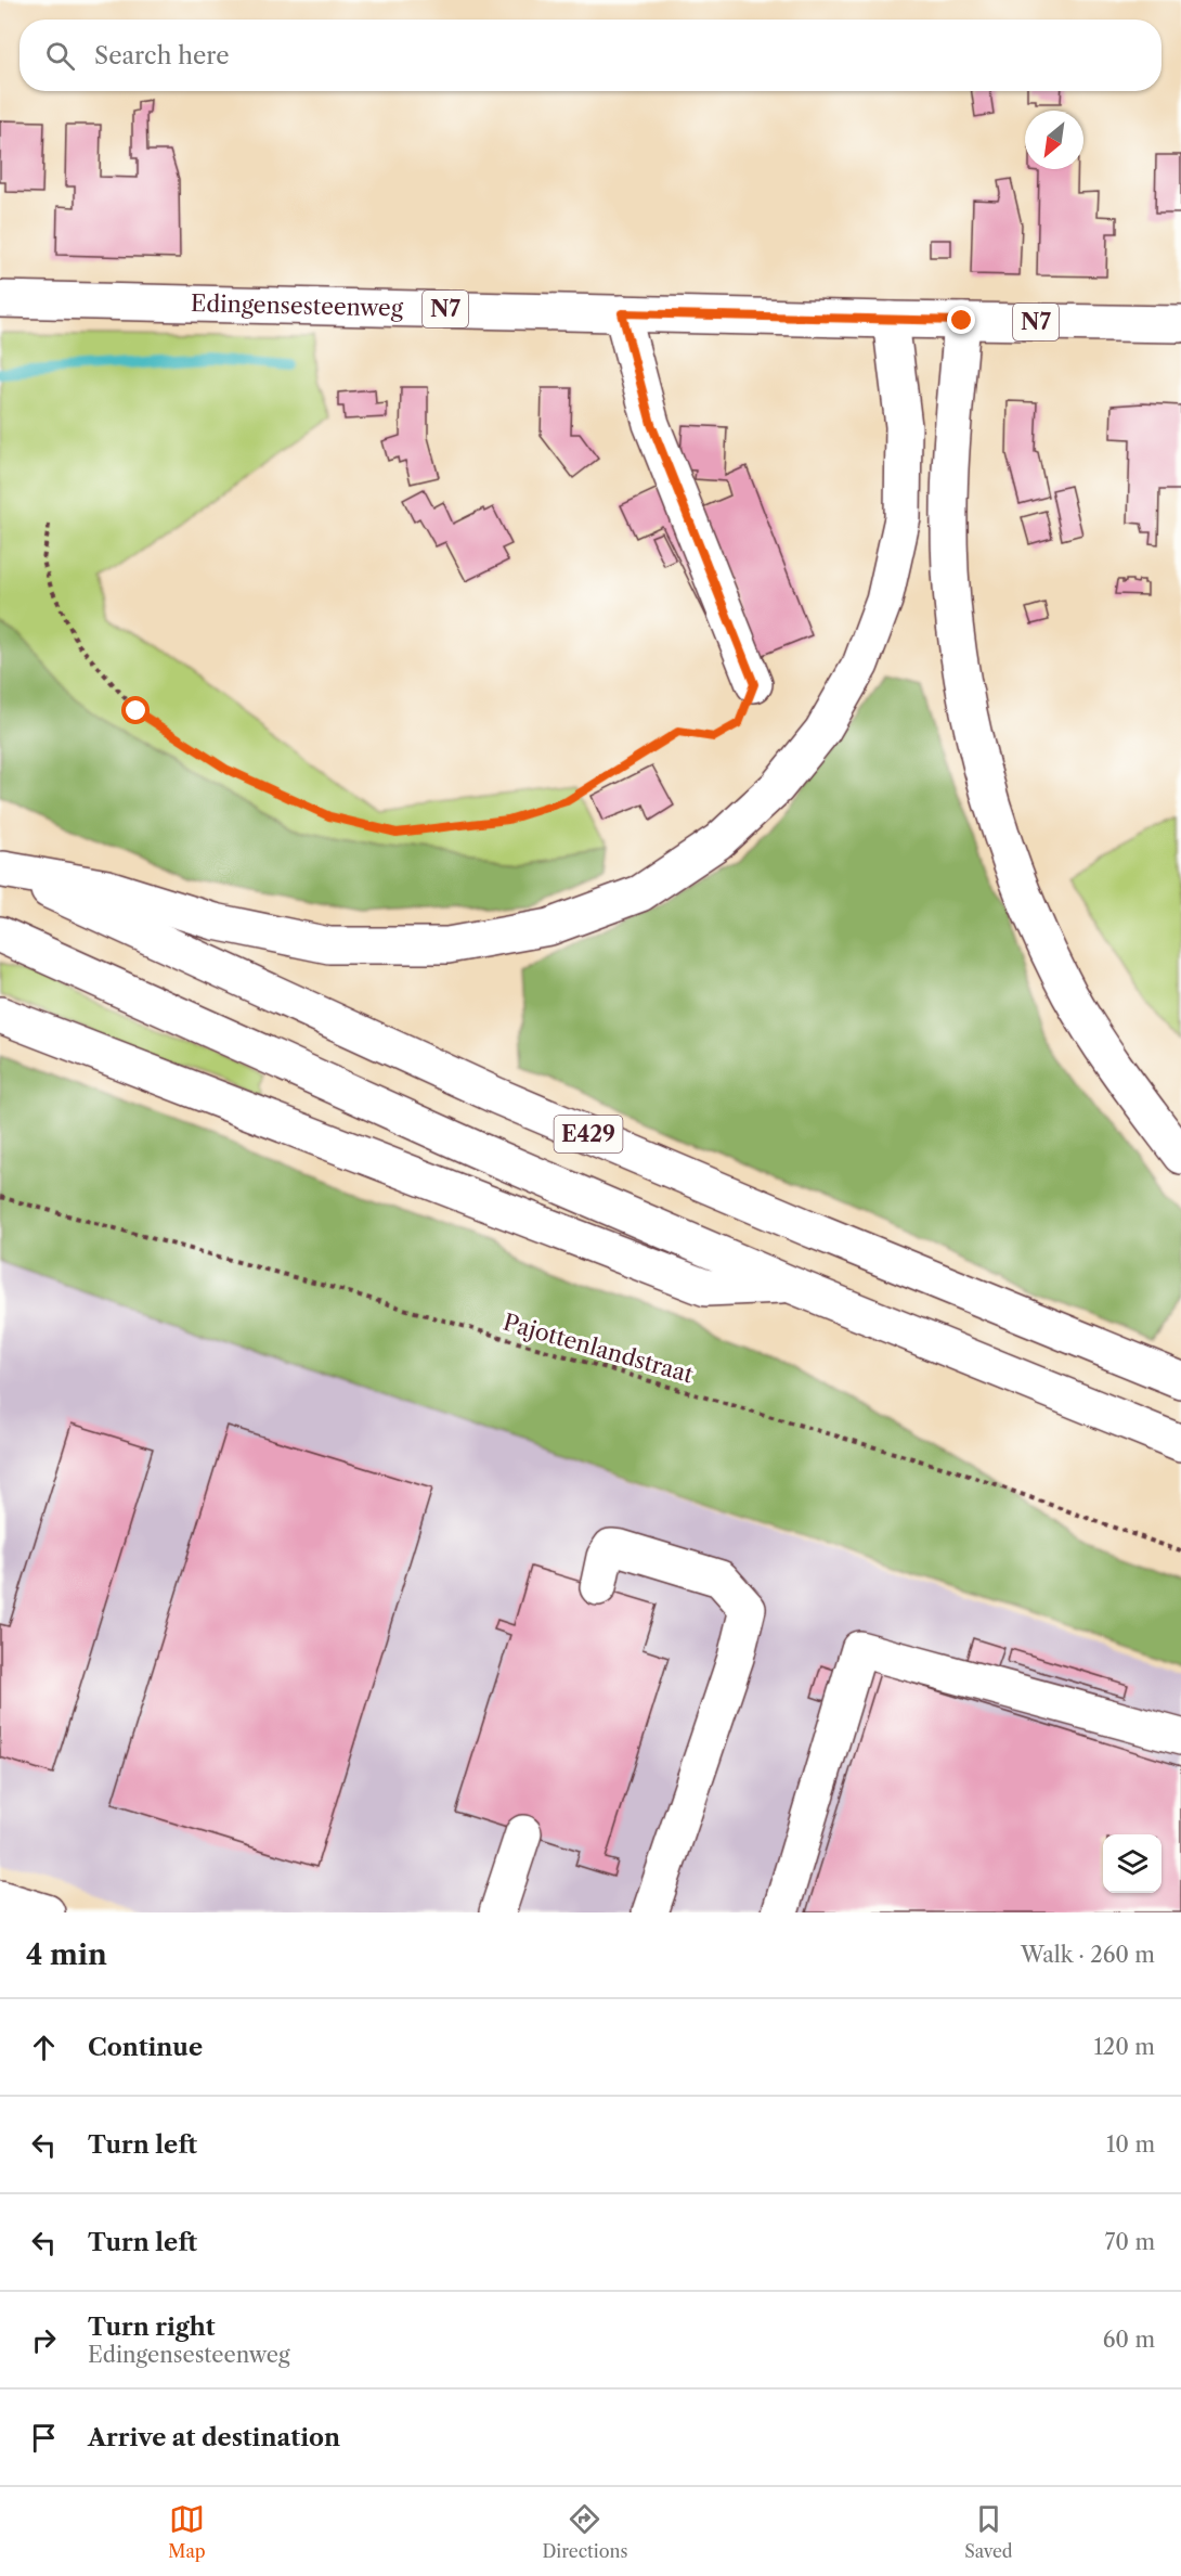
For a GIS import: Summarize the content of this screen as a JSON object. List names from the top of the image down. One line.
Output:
{"streets":{"main road":["Edingensesteenweg","N7","E429"],"path":["Pajottenlandstraat"]},"north":"bottom left","page":{"search":"Search here","heading":["4 min","Walk · 260 m"],"list":[["Continue","120 m"],["Turn left","10 m"],["Turn left","70 m"],["Turn right","Edingensesteenweg","60 m"],"Arrive at destination"],"nav":["Map","Directions","Saved"]}}
